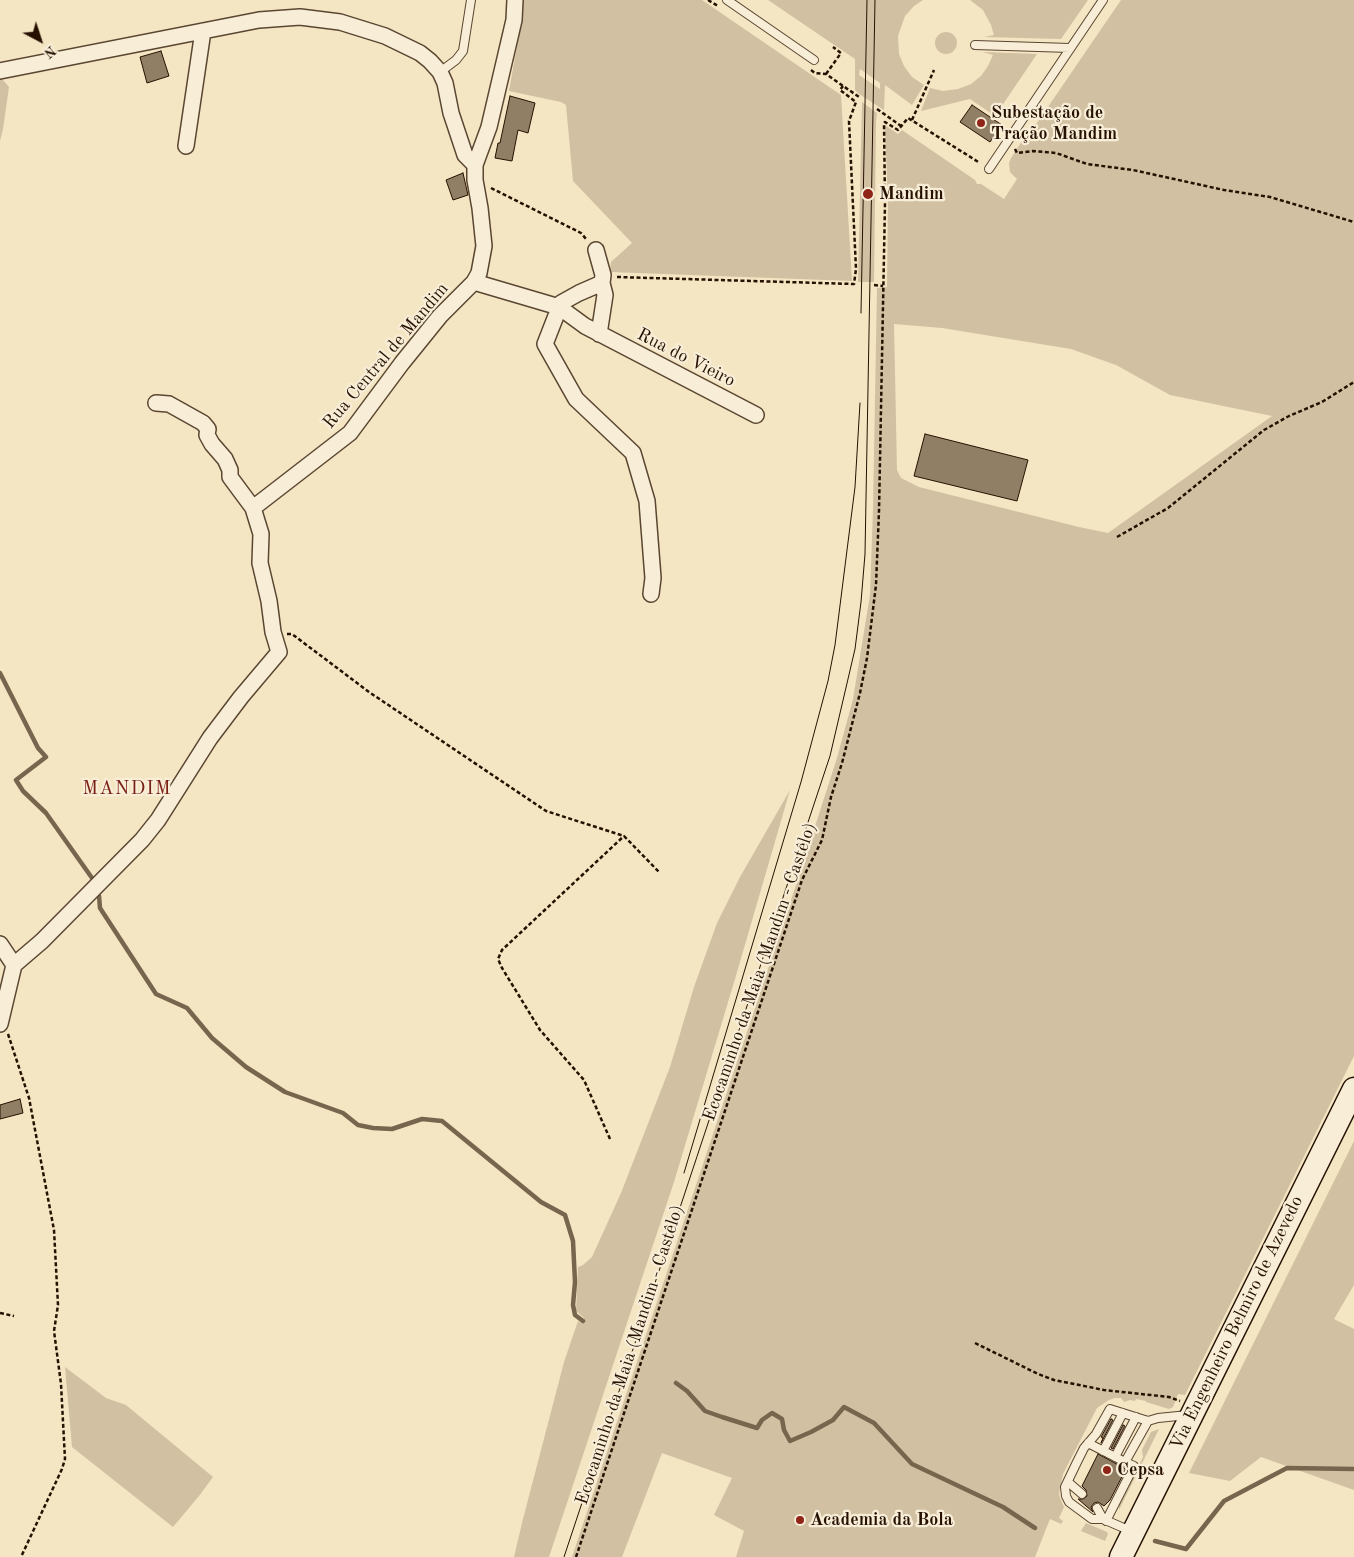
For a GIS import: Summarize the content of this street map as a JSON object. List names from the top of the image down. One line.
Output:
{"streets":{"main road":["Via Engenheiro Belmiro de Azevedo"],"street":["Rua Central de Mandim","Rua do Vieiro"],"path":["Ecocaminho da Maia (Mandim - Castêlo)"]},"crossings":[["Rua Central de Mandim","Rua do Vieiro"]],"districts":["MANDIM"],"places":["Subestação de Tração Mandim","Mandim","Cepsa","Academia da Bola"],"north":"bottom right"}
